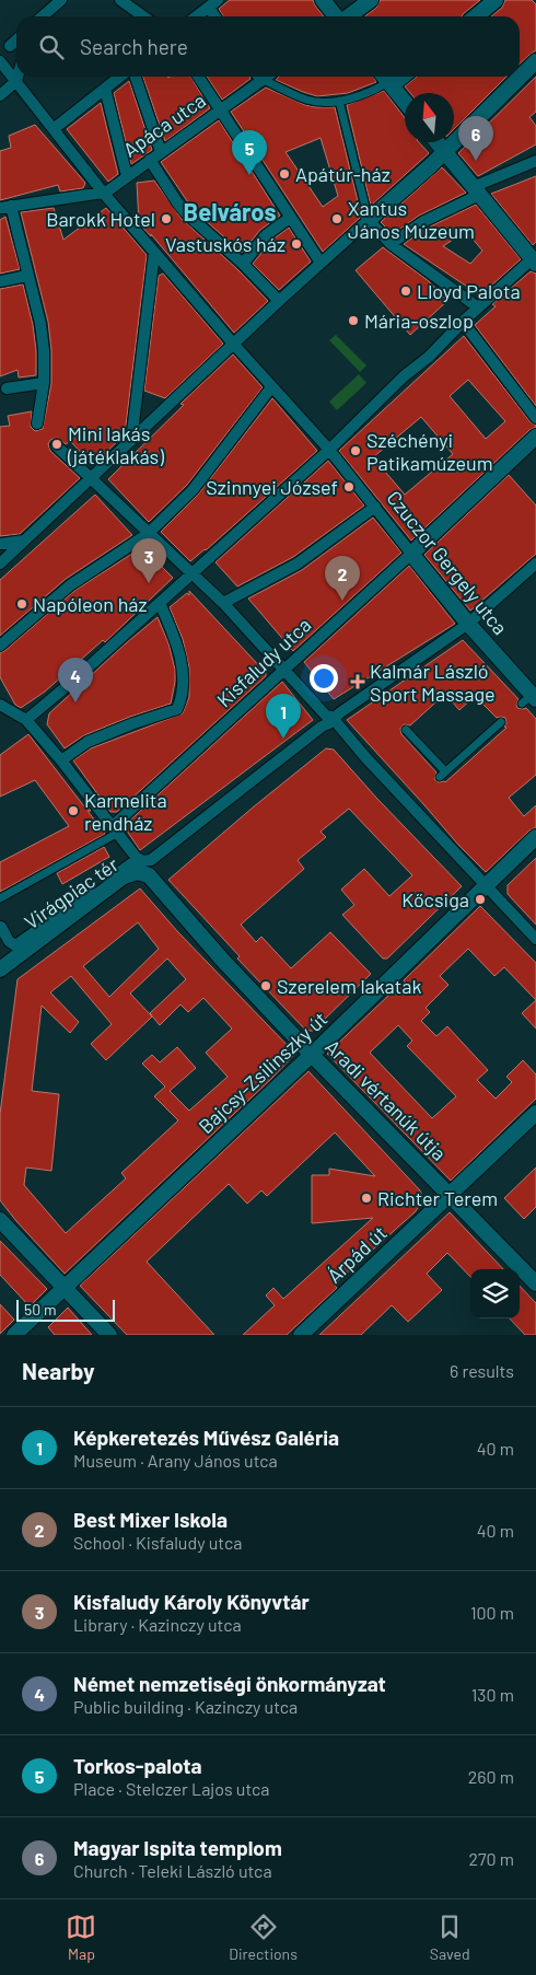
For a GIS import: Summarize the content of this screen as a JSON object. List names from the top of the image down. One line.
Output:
{"streets":{"street":["Apáca utca","Czuczor Gergely utca","Kisfaludy utca","Virágpiac tér","Bajcsy-Zsilinszky út","Aradi vértanúk útja","Árpád út"]},"crossings":[["Apáca utca","Czuczor Gergely utca"],["Czuczor Gergely utca","Kisfaludy utca"],["Kisfaludy utca","Aradi vértanúk útja"],["Virágpiac tér","Aradi vértanúk útja"],["Bajcsy-Zsilinszky út","Aradi vértanúk útja"],["Aradi vértanúk útja","Árpád út"]],"districts":["Belváros"],"places":{"other":["Apátúr-ház","Barokk Hotel","Xantus János Múzeum","Vastuskós ház","Lloyd Palota","Mária-oszlop","Mini lakás (játéklakás)","Széchényi Patikamúzeum","Szinnyei József","Napóleon ház","Karmelita rendház","Kőcsiga","Szerelem lakatak","Richter Terem"],"health":["Kalmár László Sport Massage"]},"scale_bar":"50 m","north":"top","page":{"search":"Search here","pins":["6","5","3","2","4","1"],"scale":"50 m","heading":["Nearby","6 results"],"list":[{"mark":"1","name":"Képkeretezés Művész Galéria","note":"Museum · Arany János utca","value":"40 m"},{"mark":"2","name":"Best Mixer Iskola","note":"School · Kisfaludy utca","value":"40 m"},{"mark":"3","name":"Kisfaludy Károly Könyvtár","note":"Library · Kazinczy utca","value":"100 m"},{"mark":"4","name":"Német nemzetiségi önkormányzat","note":"Public building · Kazinczy utca","value":"130 m"},{"mark":"5","name":"Torkos-palota","note":"Place · Stelczer Lajos utca","value":"260 m"},{"mark":"6","name":"Magyar Ispita templom","note":"Church · Teleki László utca","value":"270 m"}],"nav":["Map","Directions","Saved"]}}
